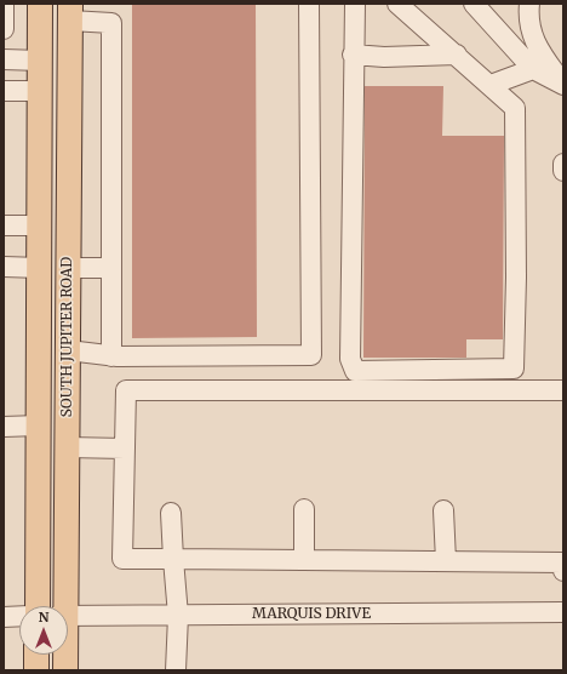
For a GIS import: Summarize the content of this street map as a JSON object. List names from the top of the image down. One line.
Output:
{"streets":{"main road":["SOUTH JUPITER ROAD"],"street":["MARQUIS DRIVE"]},"north":"top"}
